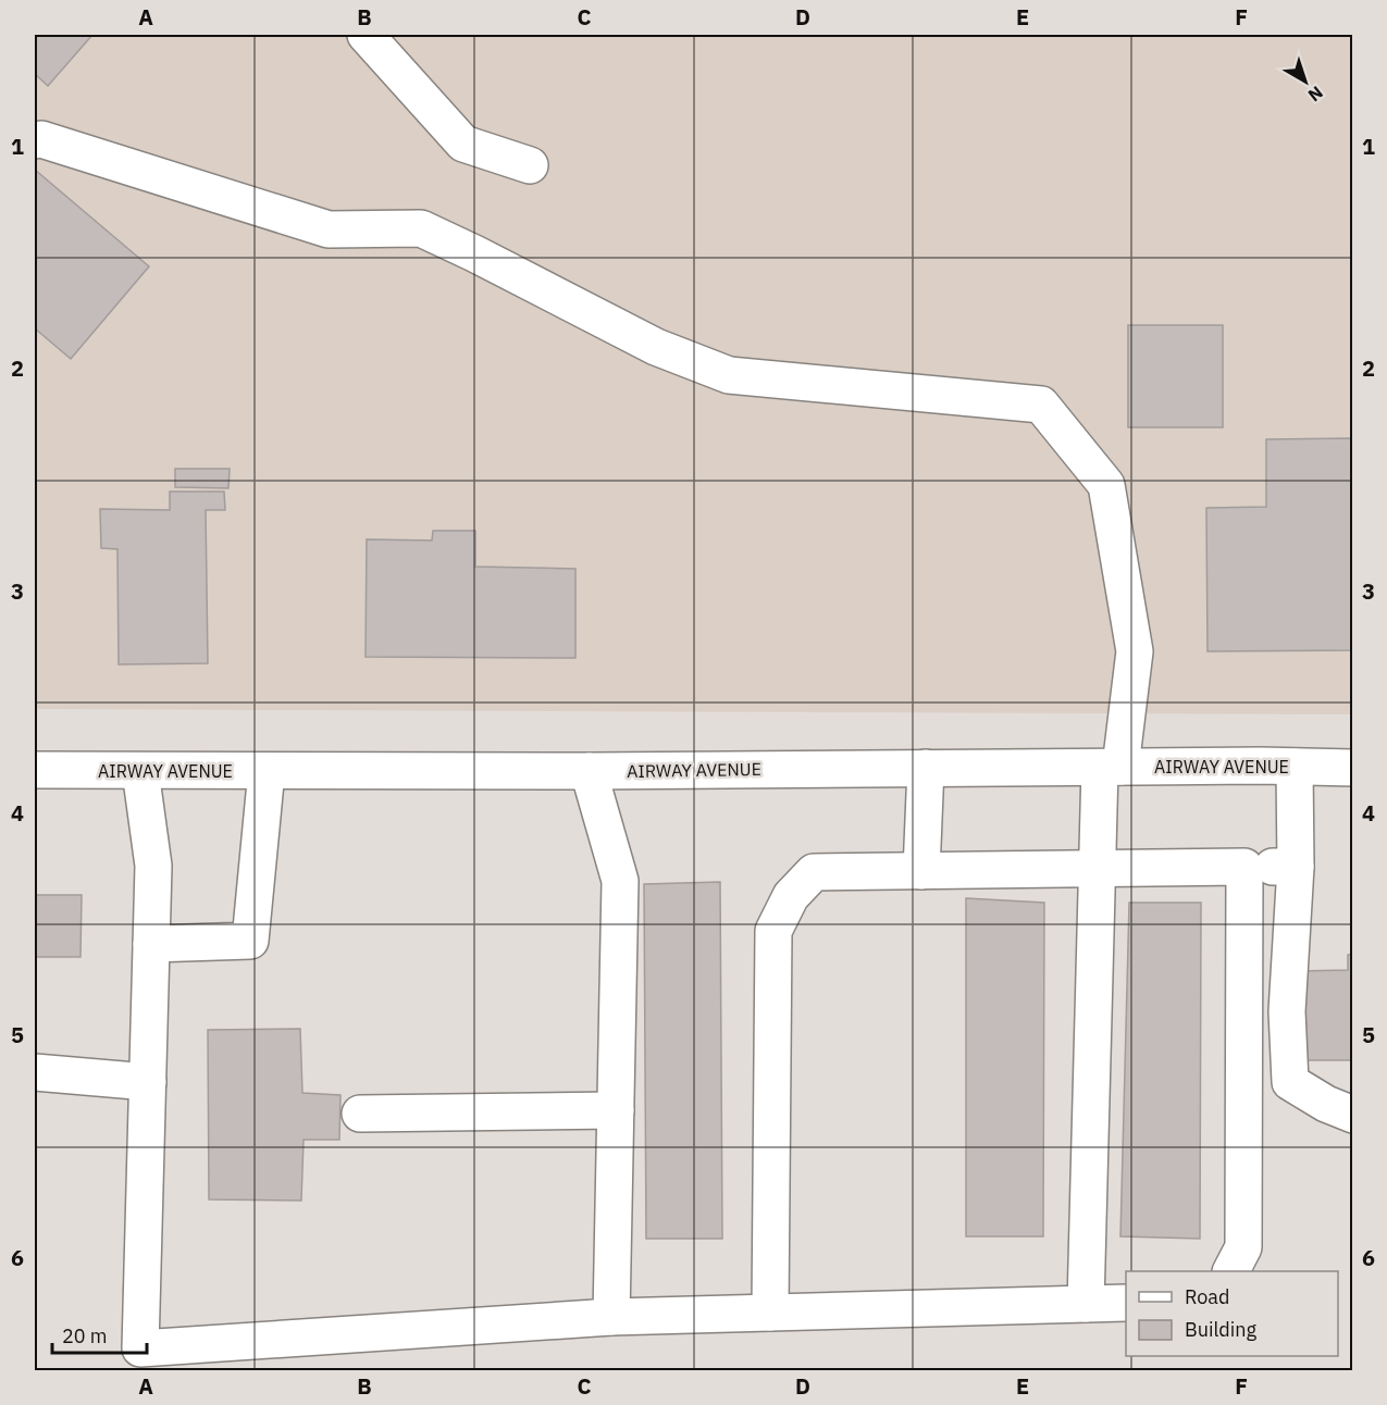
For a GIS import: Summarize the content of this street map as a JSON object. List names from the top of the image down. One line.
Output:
{"streets":{"street":["AIRWAY AVENUE"]},"legend":["Road","Building"],"scale_bar":"20 m","north":"bottom right","grid":{"columns":["A","B","C","D","E","F"],"rows":["1","2","3","4","5","6"]}}
